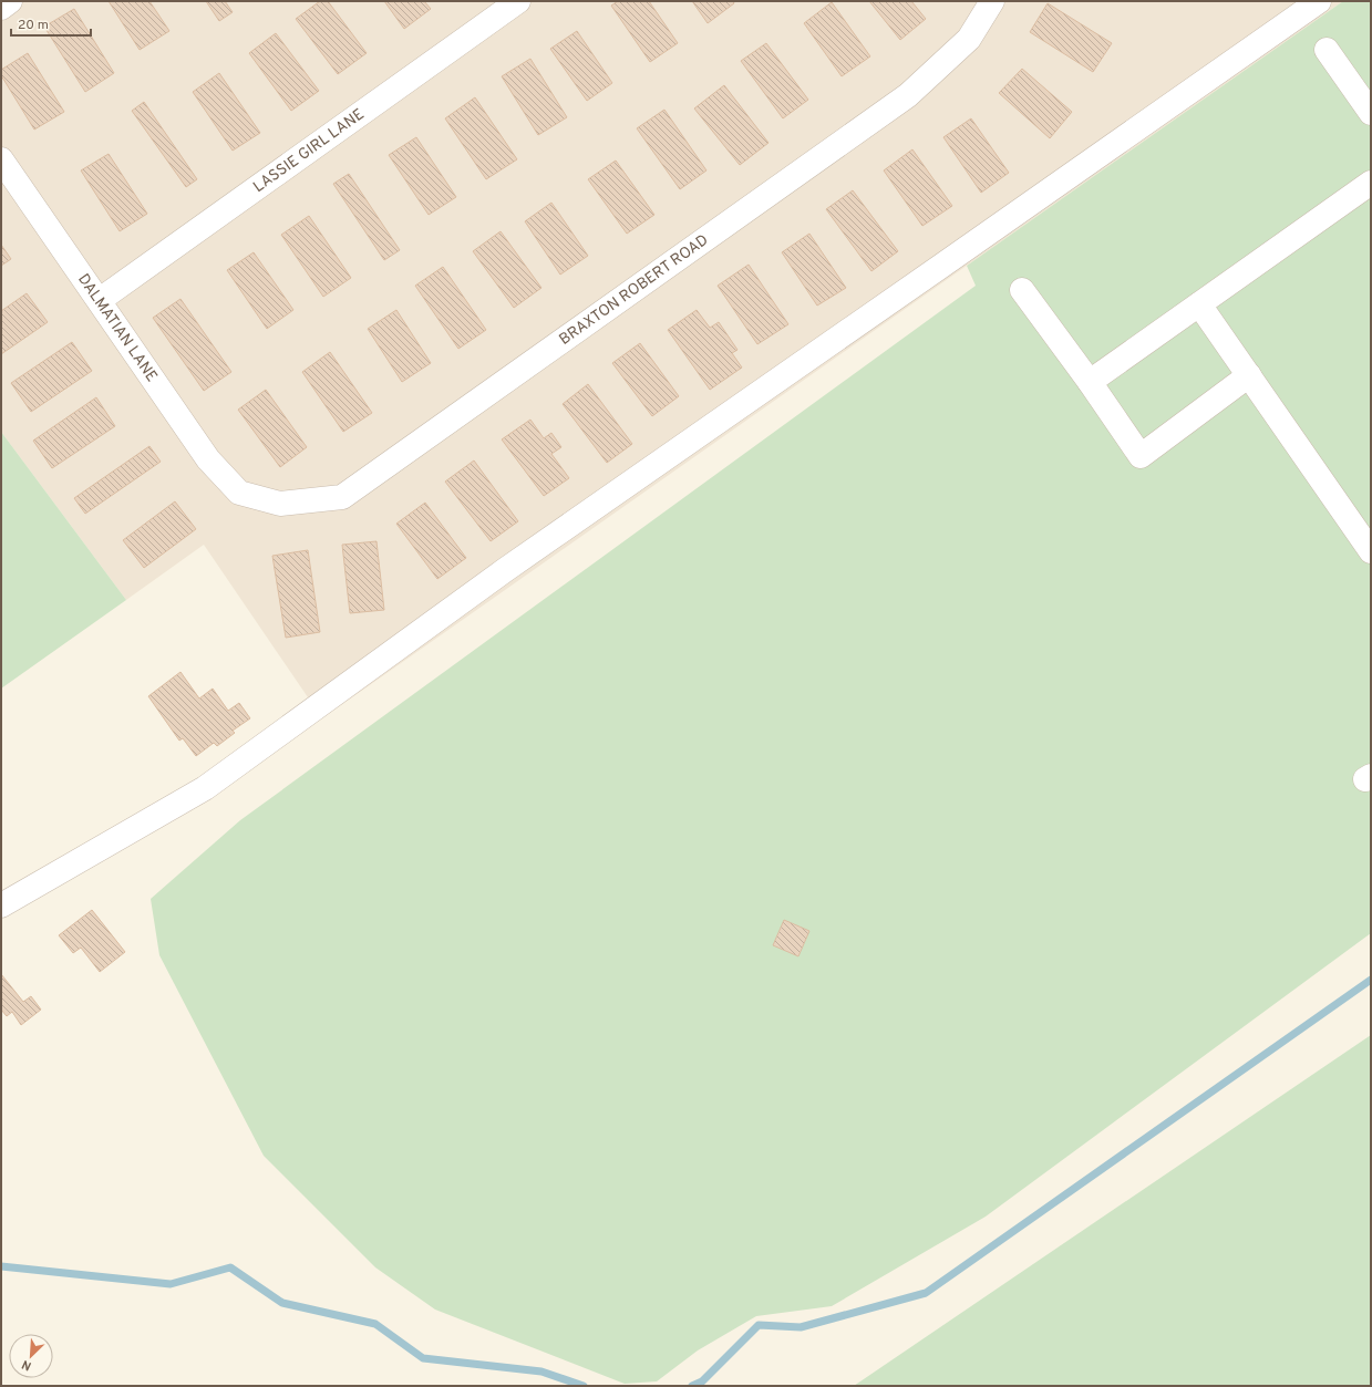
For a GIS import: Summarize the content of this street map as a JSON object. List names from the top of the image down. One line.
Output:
{"streets":{"street":["LASSIE GIRL LANE","BRAXTON ROBERT ROAD","DALMATIAN LANE"]},"crossings":[["LASSIE GIRL LANE","DALMATIAN LANE"],["BRAXTON ROBERT ROAD","DALMATIAN LANE"]],"scale_bar":"20 m","north":"bottom left"}
